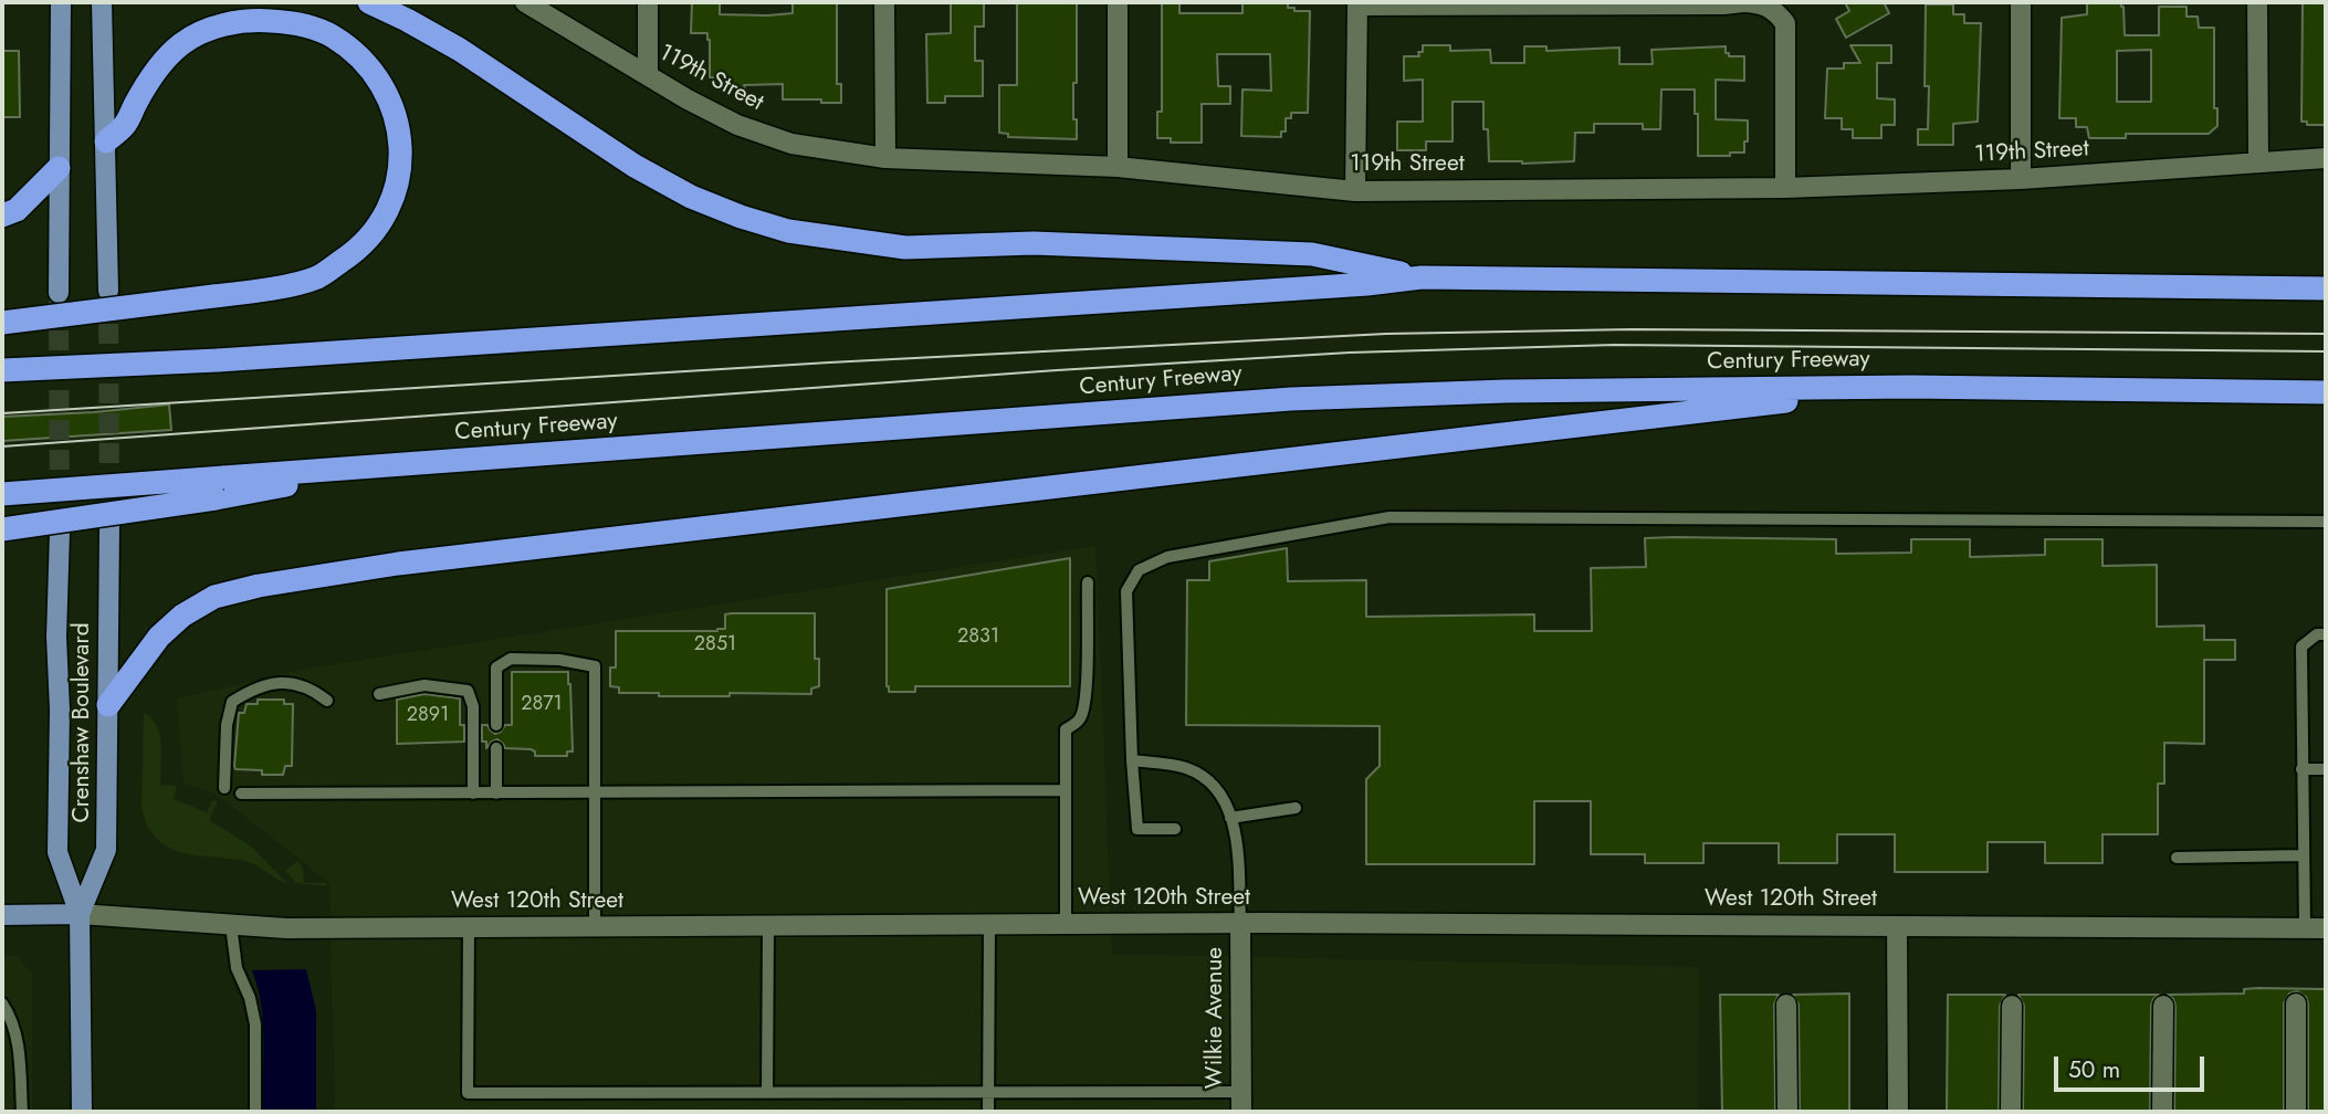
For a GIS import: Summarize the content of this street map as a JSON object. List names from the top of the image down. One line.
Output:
{"streets":{"highway":["Century Freeway"],"main road":["Crenshaw Boulevard","West 120th Street"],"street":["119th Street","Wilkie Avenue"]},"crossings":[["Crenshaw Boulevard","West 120th Street"],["West 120th Street","Wilkie Avenue"]],"house_numbers":["2831","2851","2871","2891"],"scale_bar":"50 m"}
